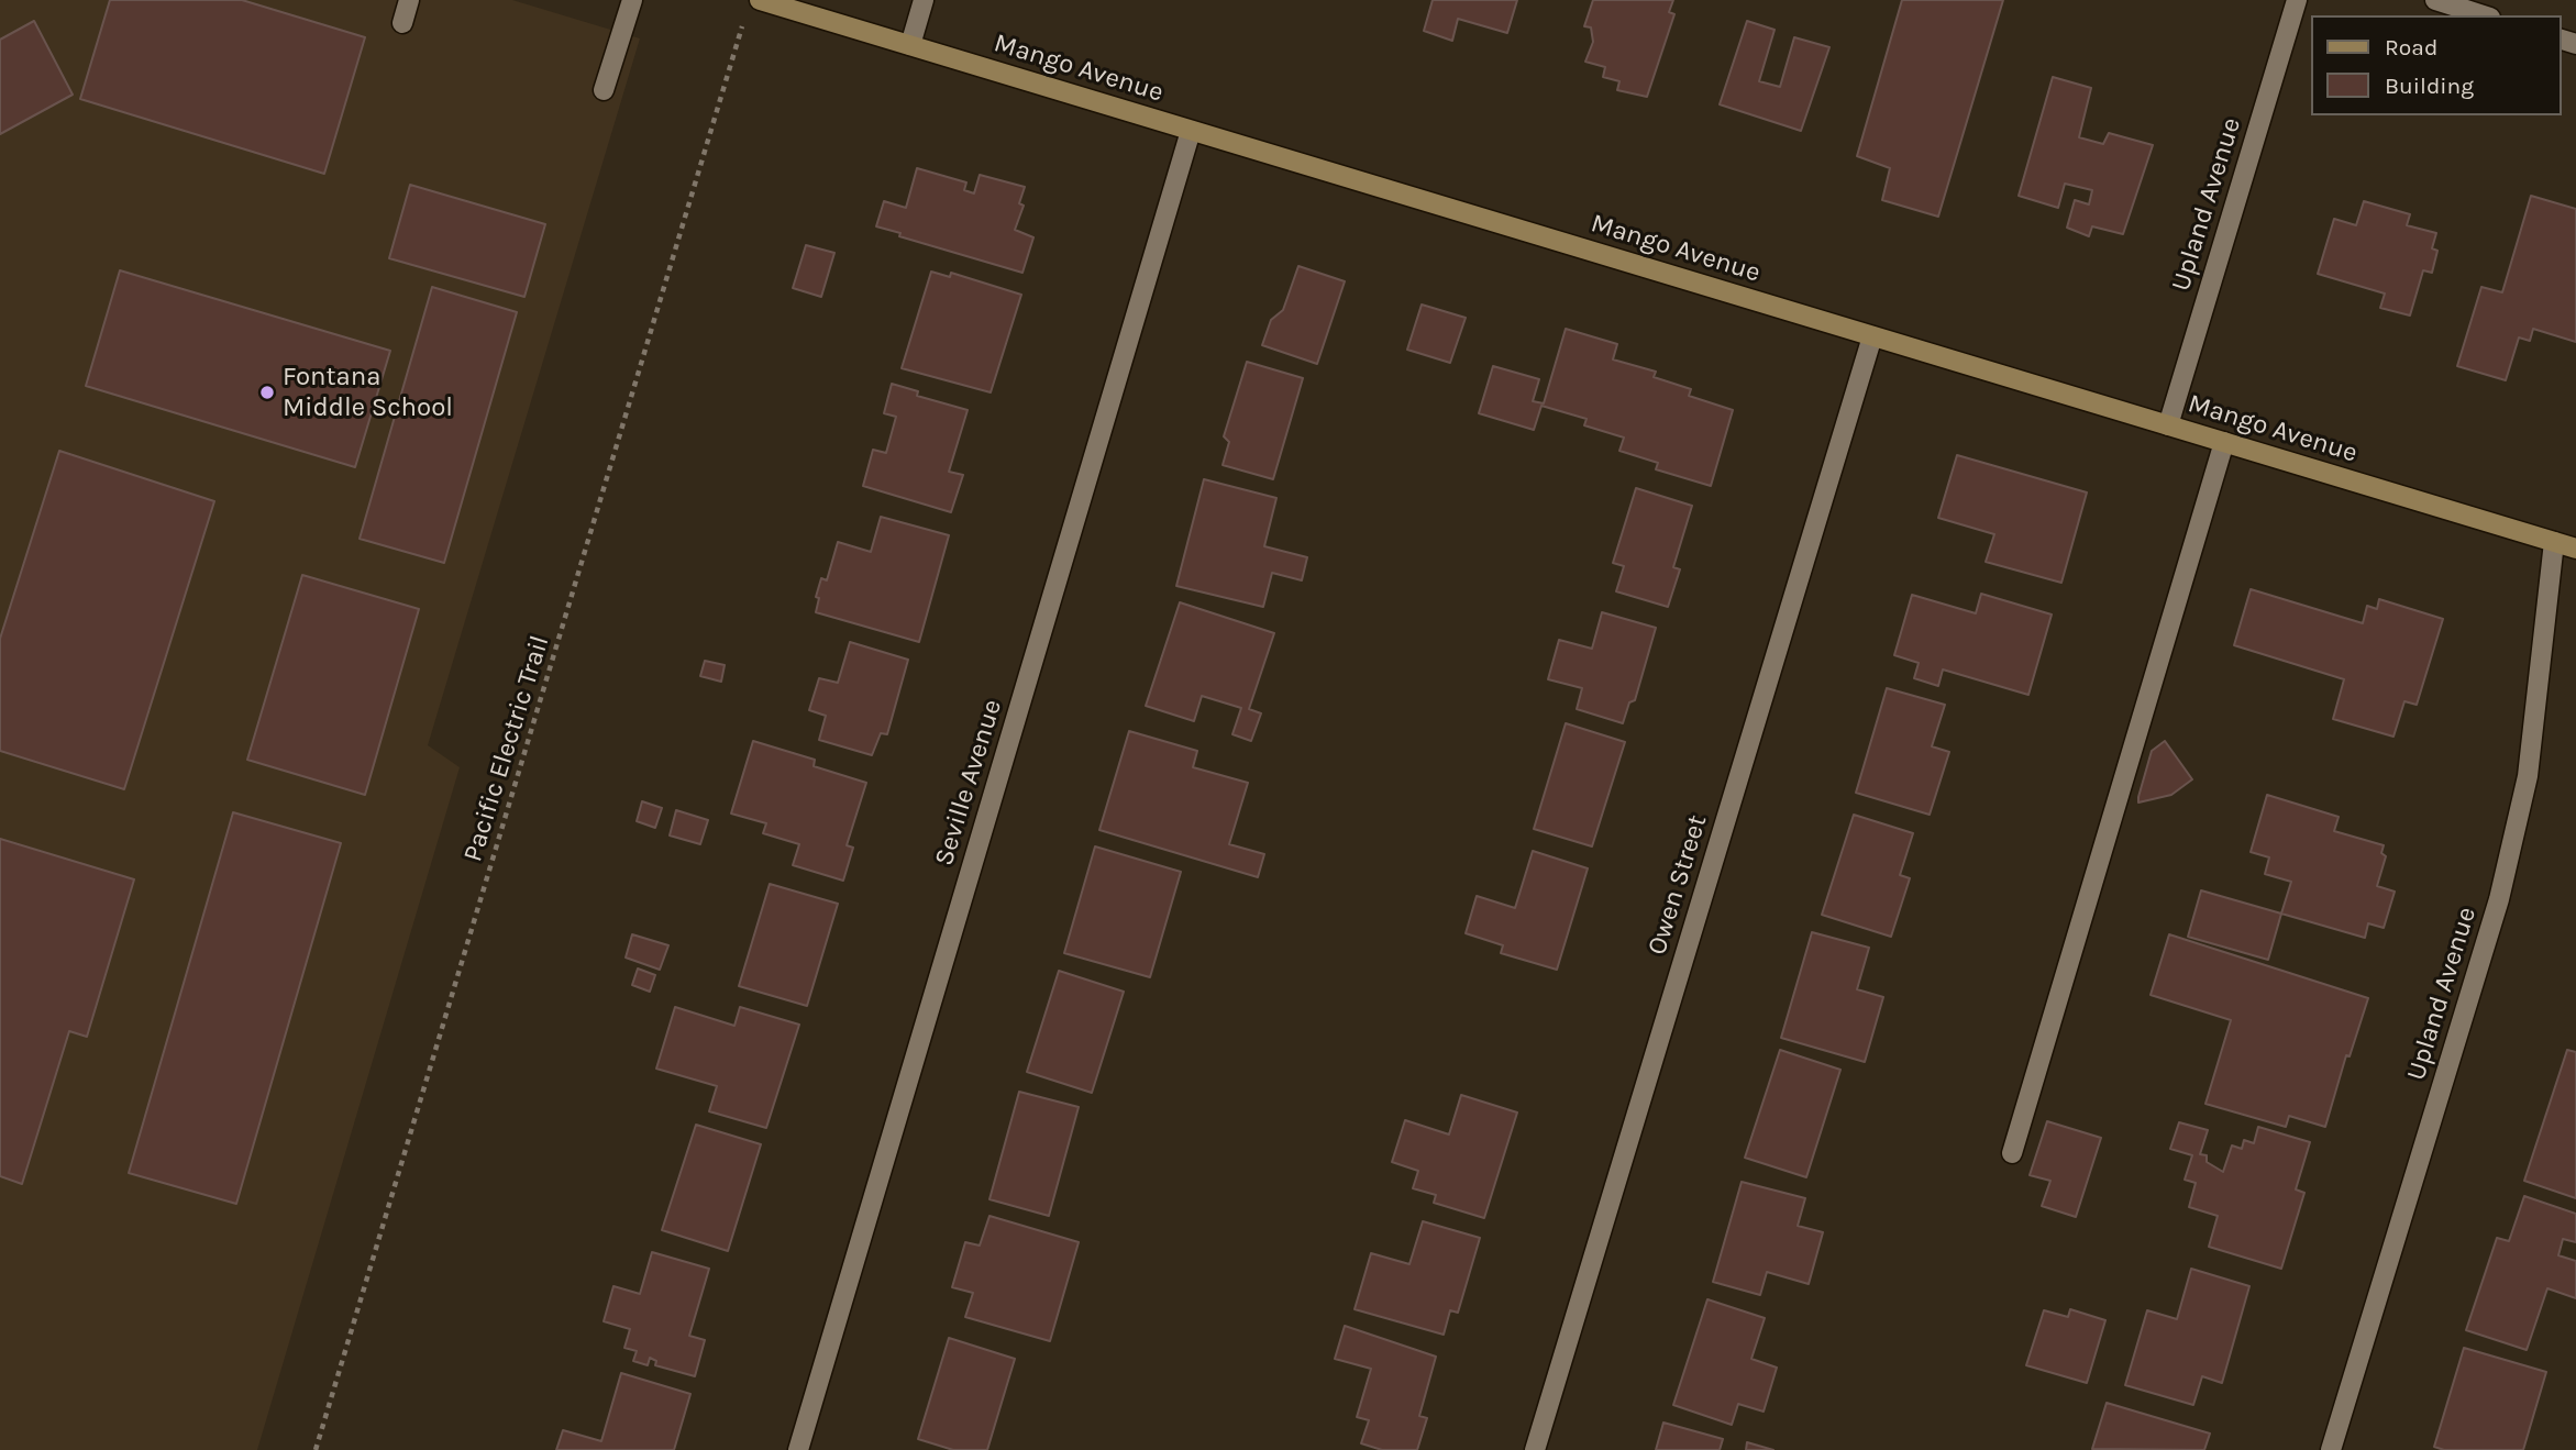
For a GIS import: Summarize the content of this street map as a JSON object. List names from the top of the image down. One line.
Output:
{"streets":{"street":["Mango Avenue","Upland Avenue","Seville Avenue","Owen Street"],"path":["Pacific Electric Trail"]},"crossings":[["Mango Avenue","Upland Avenue"],["Mango Avenue","Seville Avenue"],["Mango Avenue","Owen Street"]],"places":["Fontana Middle School"],"legend":["Road","Building"]}
